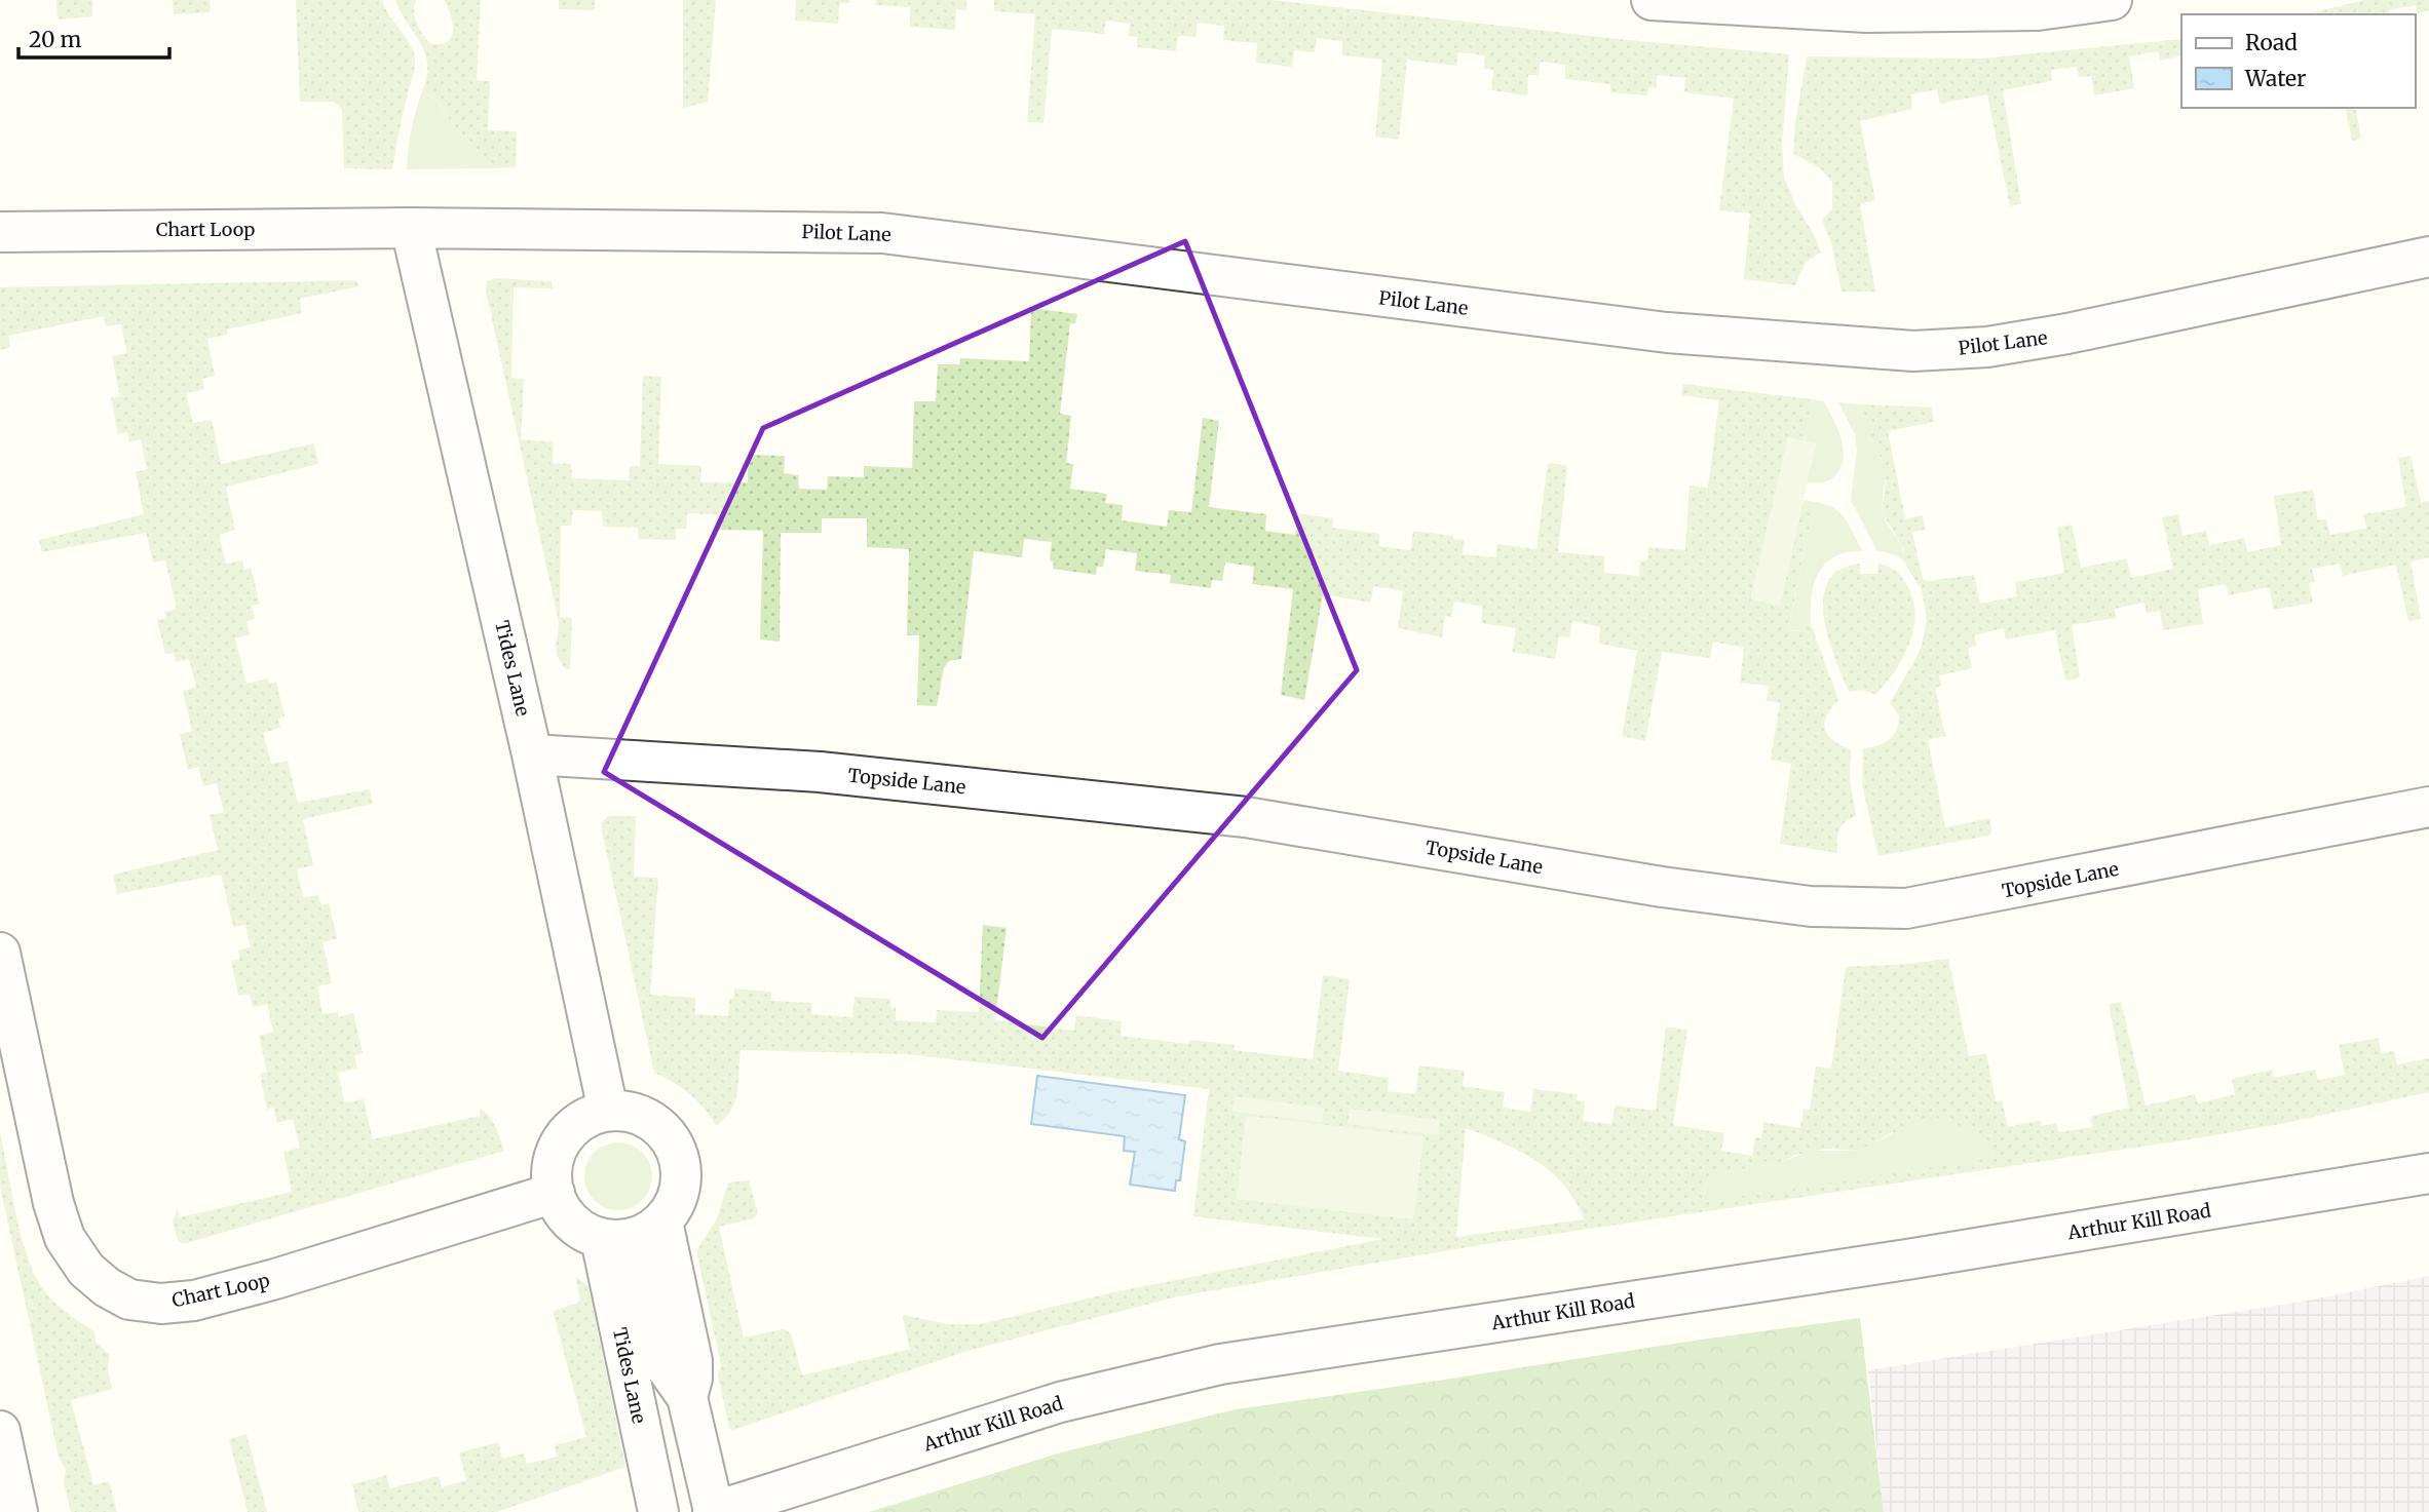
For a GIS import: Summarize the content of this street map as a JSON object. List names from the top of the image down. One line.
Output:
{"streets":{"street":["Chart Loop","Pilot Lane","Tides Lane","Topside Lane","Arthur Kill Road"]},"crossings":[["Chart Loop","Pilot Lane"],["Chart Loop","Tides Lane"],["Pilot Lane","Tides Lane"],["Tides Lane","Topside Lane"]],"legend":["Road","Water"],"scale_bar":"20 m"}
